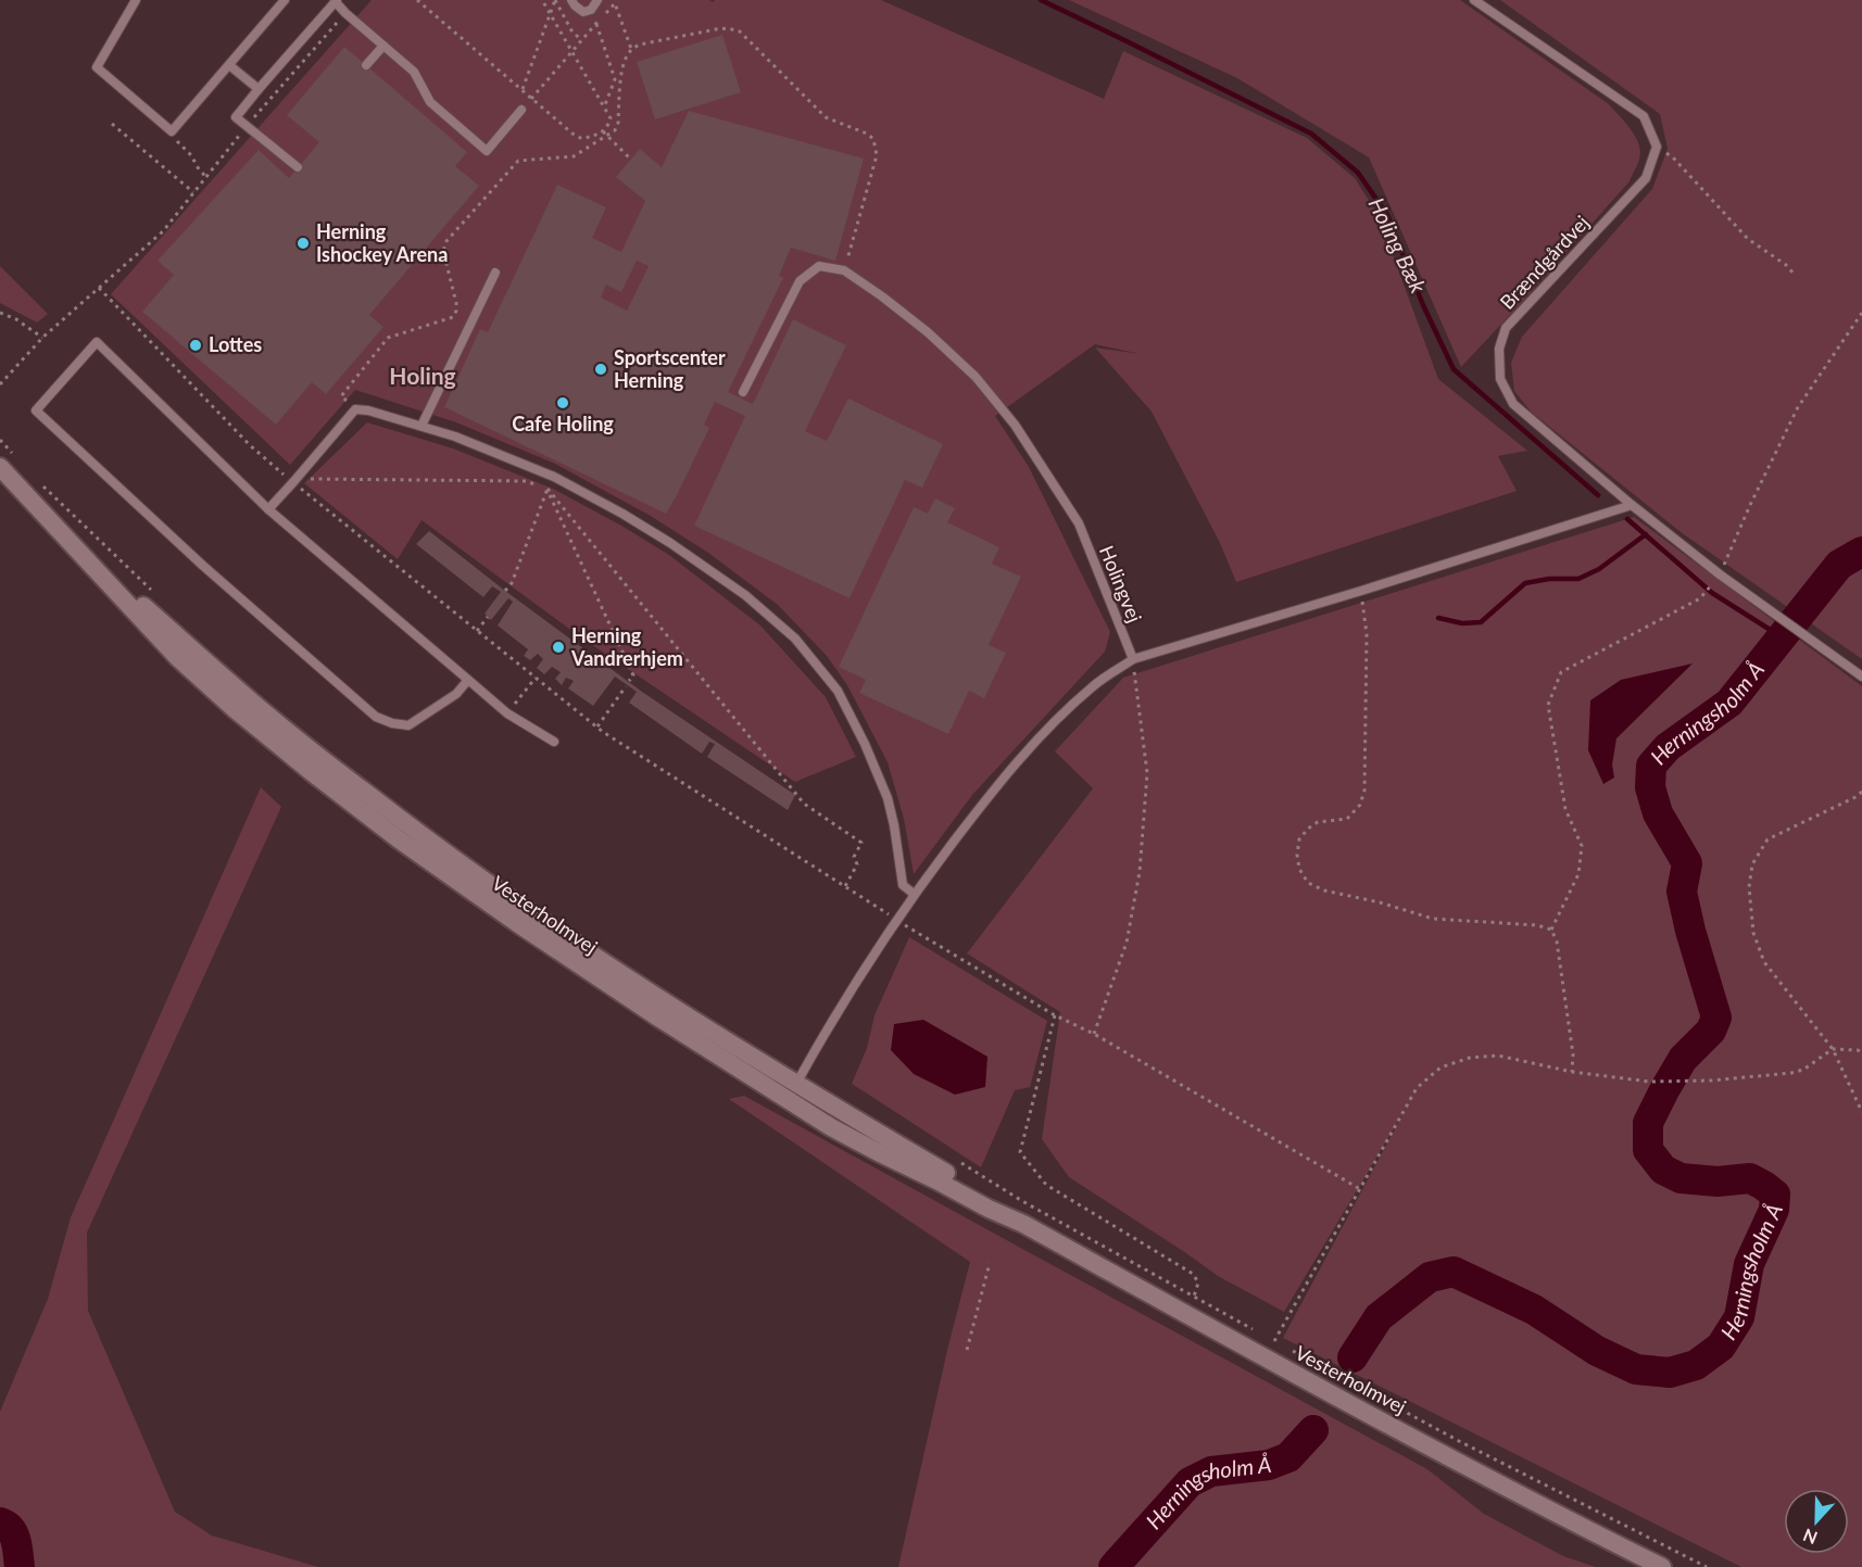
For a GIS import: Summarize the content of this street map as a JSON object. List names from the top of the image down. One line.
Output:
{"streets":{"street":["Vesterholmvej"],"lane":["Brændgårdvej","Holingvej"]},"districts":["Holing"],"water":["Holing Bæk","Herningsholm Å"],"places":["Herning Ishockey Arena","Lottes","Sportscenter Herning","Cafe Holing","Herning Vandrerhjem"],"north":"bottom"}
